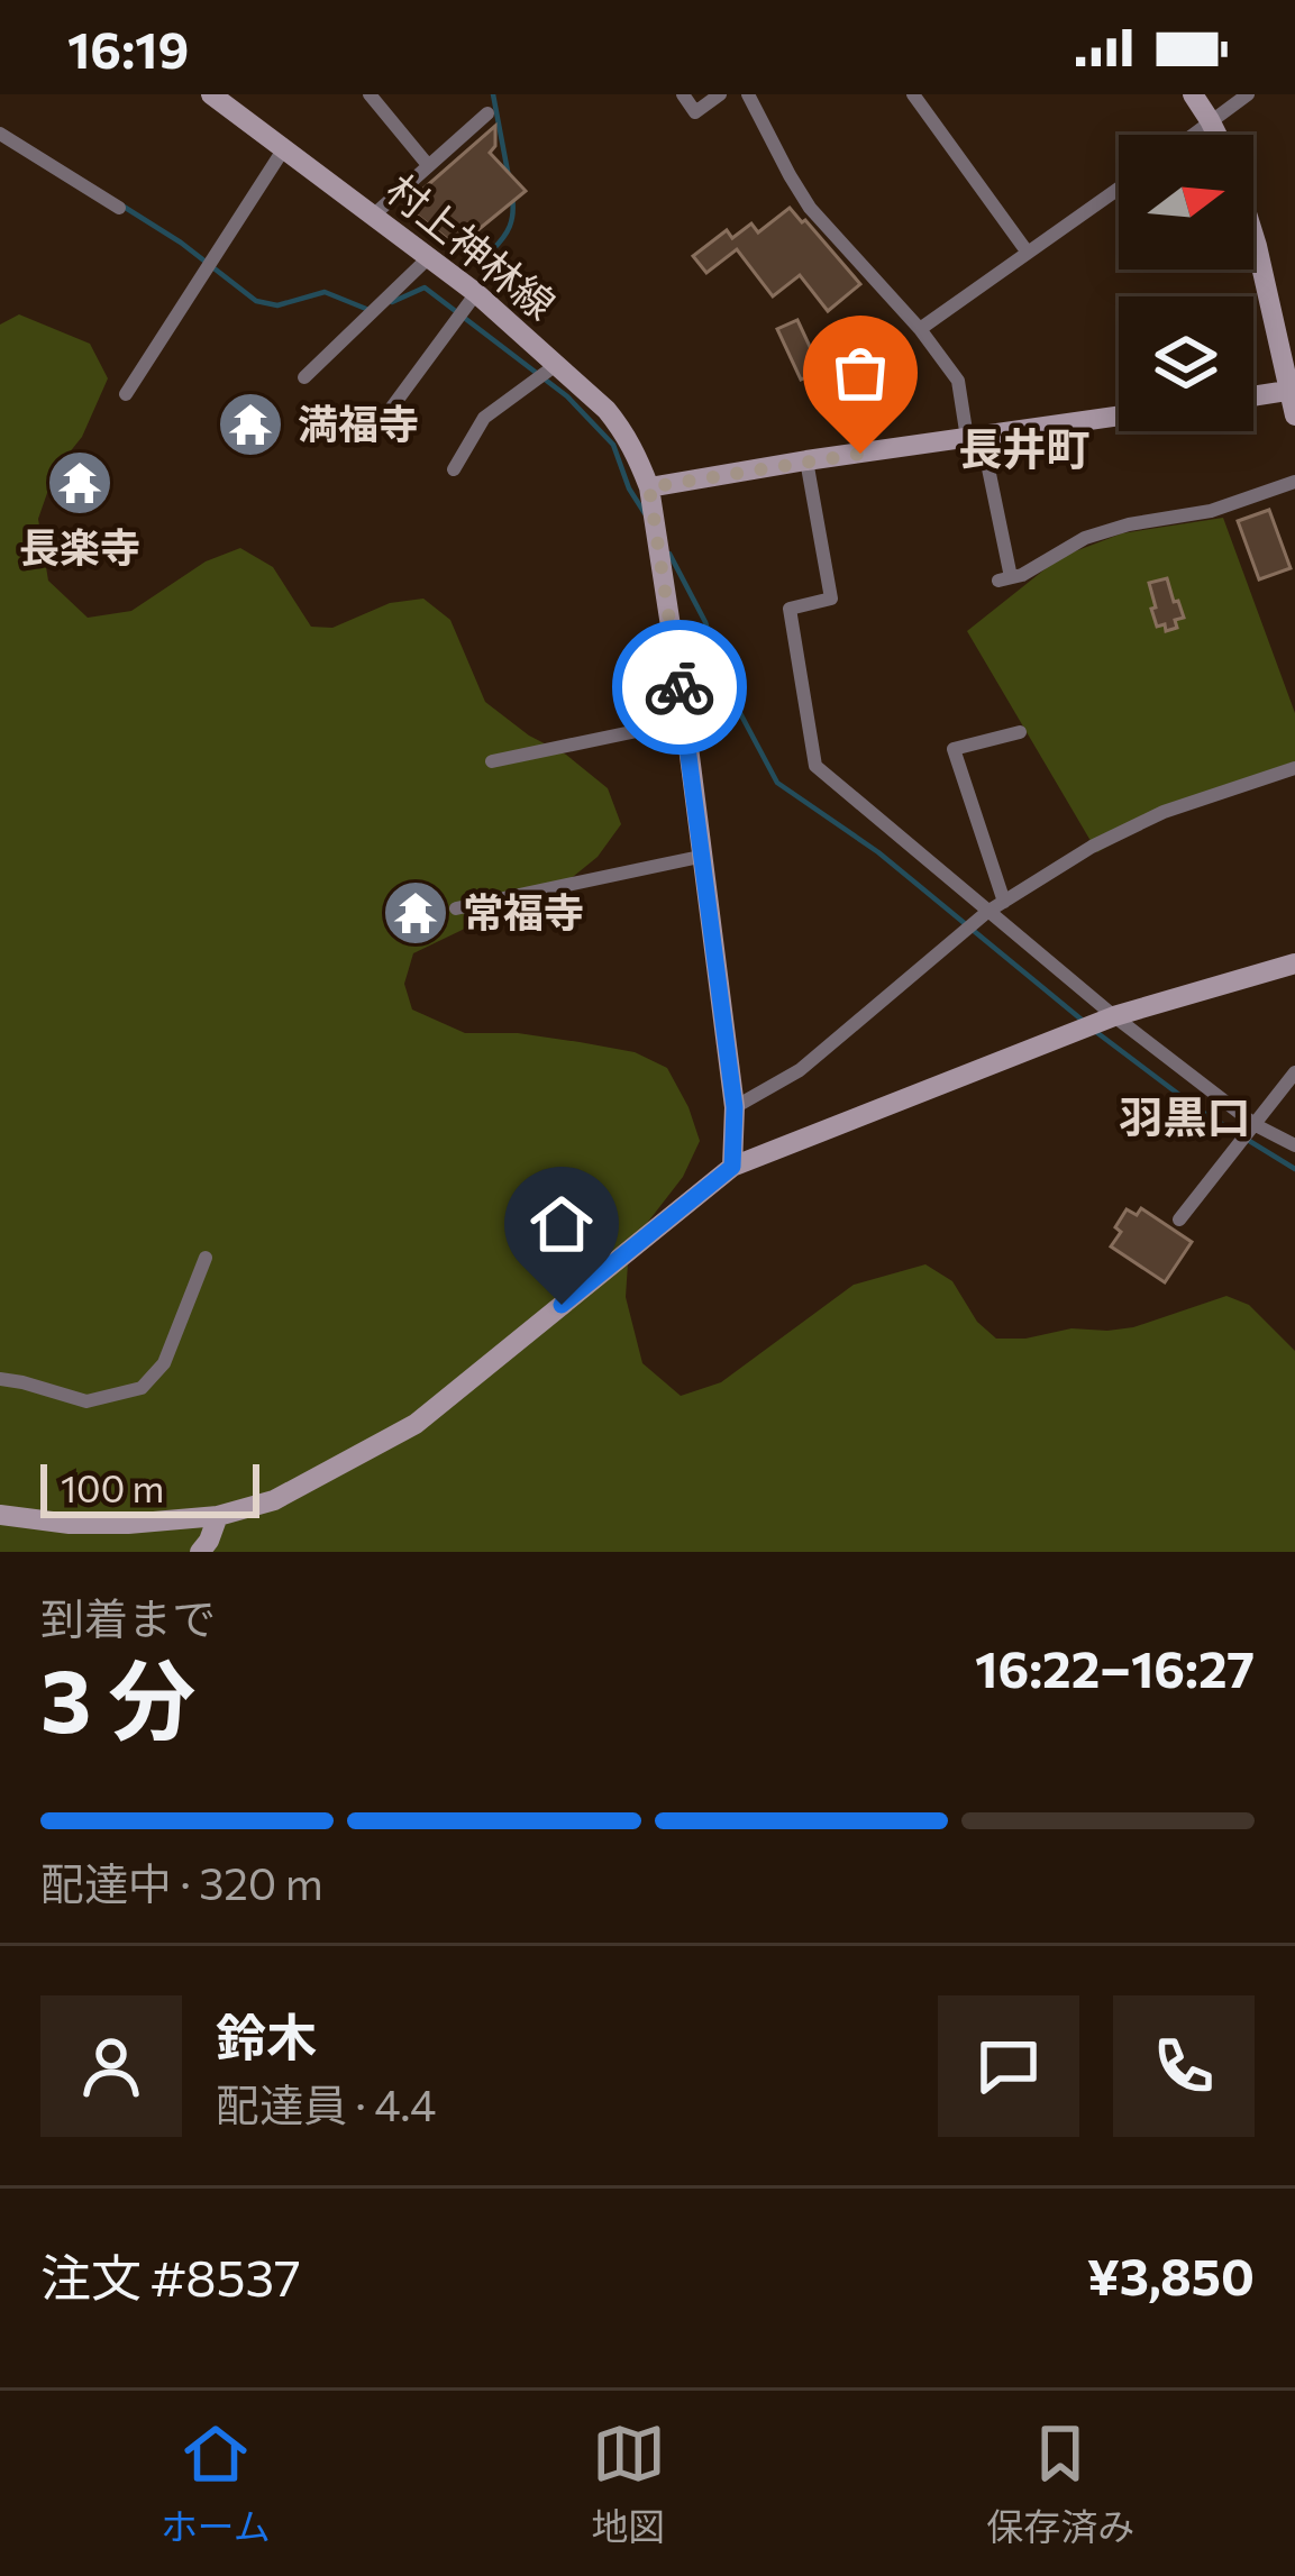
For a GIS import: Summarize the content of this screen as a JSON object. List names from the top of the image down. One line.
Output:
{"streets":{"street":["村上神林線"]},"districts":["長井町","羽黒口"],"places":{"temple":["満福寺","長楽寺","常福寺"]},"scale_bar":"100 m","north":"right","page":{"status":"16:19","scale":"100 m","heading":["3 分","到着まで","16:22–16:27"],"panel":["鈴木","配達員 · 4.4","注文 #8537","¥3,850"],"bar":"配達中 · 320 m","tabs":["ホーム","地図","保存済み"]}}
